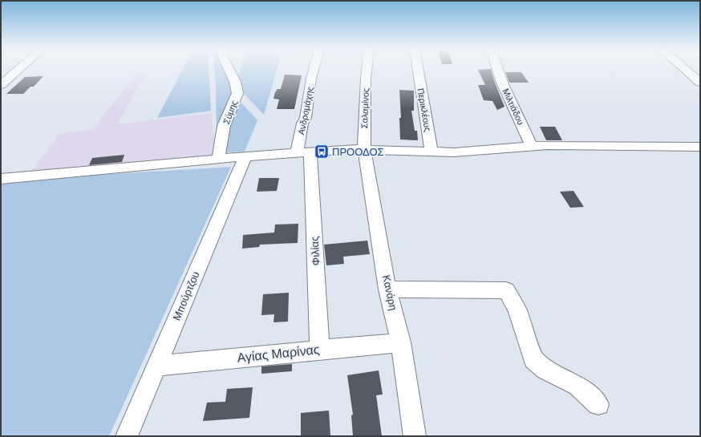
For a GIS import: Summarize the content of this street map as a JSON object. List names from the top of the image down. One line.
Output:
{"streets":{"street":["Μιλτιάδου","Σαλαμίνος","Περικλέους","Ανδρομάχης","Σύμης","Φιλίας","Κανάρη","Μπούρτζου","Αγίας Μαρίνας"]},"crossings":[["Σαλαμίνος","Κανάρη"],["Ανδρομάχης","Φιλίας"],["Φιλίας","Αγίας Μαρίνας"],["Κανάρη","Αγίας Μαρίνας"],["Μπούρτζου","Αγίας Μαρίνας"]],"places":{"bus stop":["ΠΡΟΟΔΟΣ"]}}
